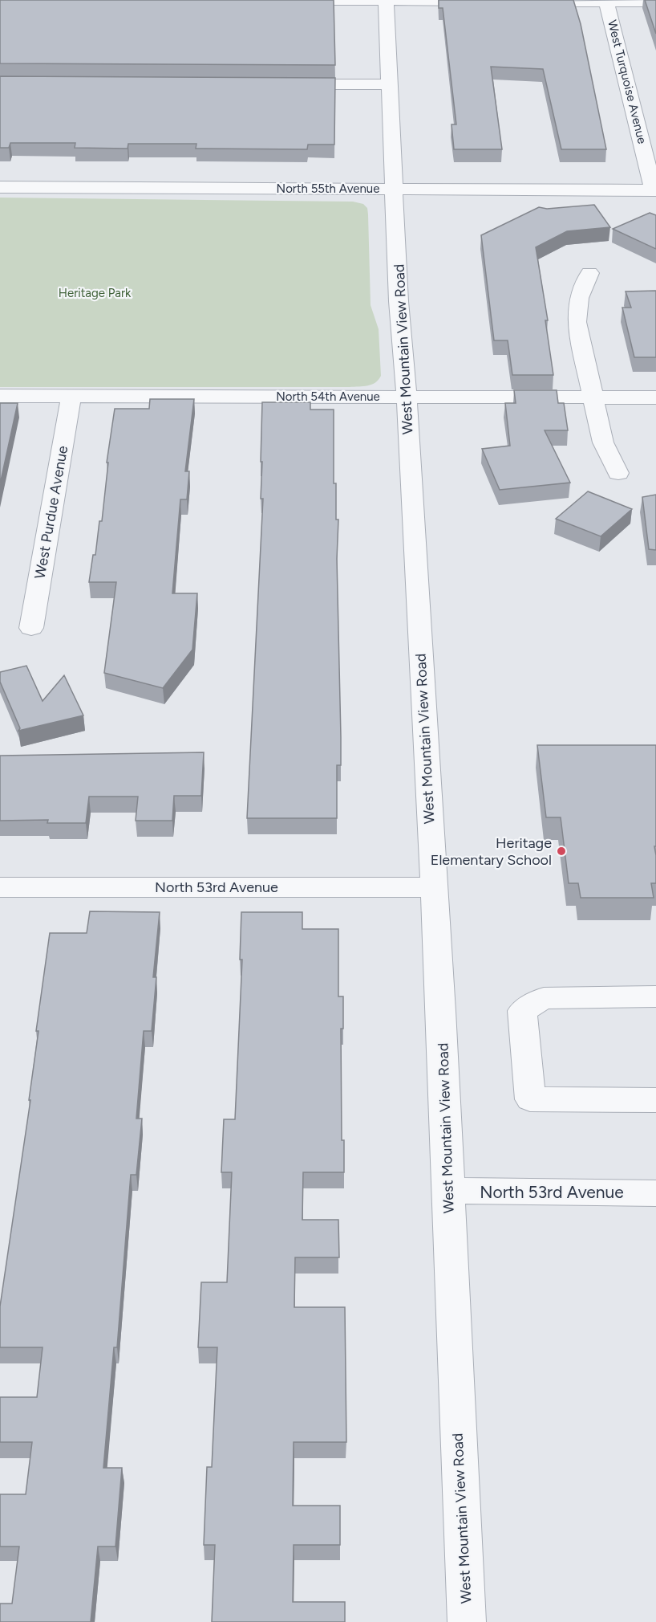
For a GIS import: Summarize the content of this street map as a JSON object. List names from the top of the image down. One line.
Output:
{"streets":{"street":["West Turquoise Avenue","North 55th Avenue","West Mountain View Road","North 54th Avenue","West Purdue Avenue","North 53rd Avenue"]},"crossings":[["West Turquoise Avenue","North 55th Avenue"],["North 55th Avenue","West Mountain View Road"],["West Mountain View Road","North 54th Avenue"],["West Mountain View Road","North 53rd Avenue"],["North 54th Avenue","West Purdue Avenue"]],"parks":["Heritage Park"],"places":["Heritage Elementary School"]}
